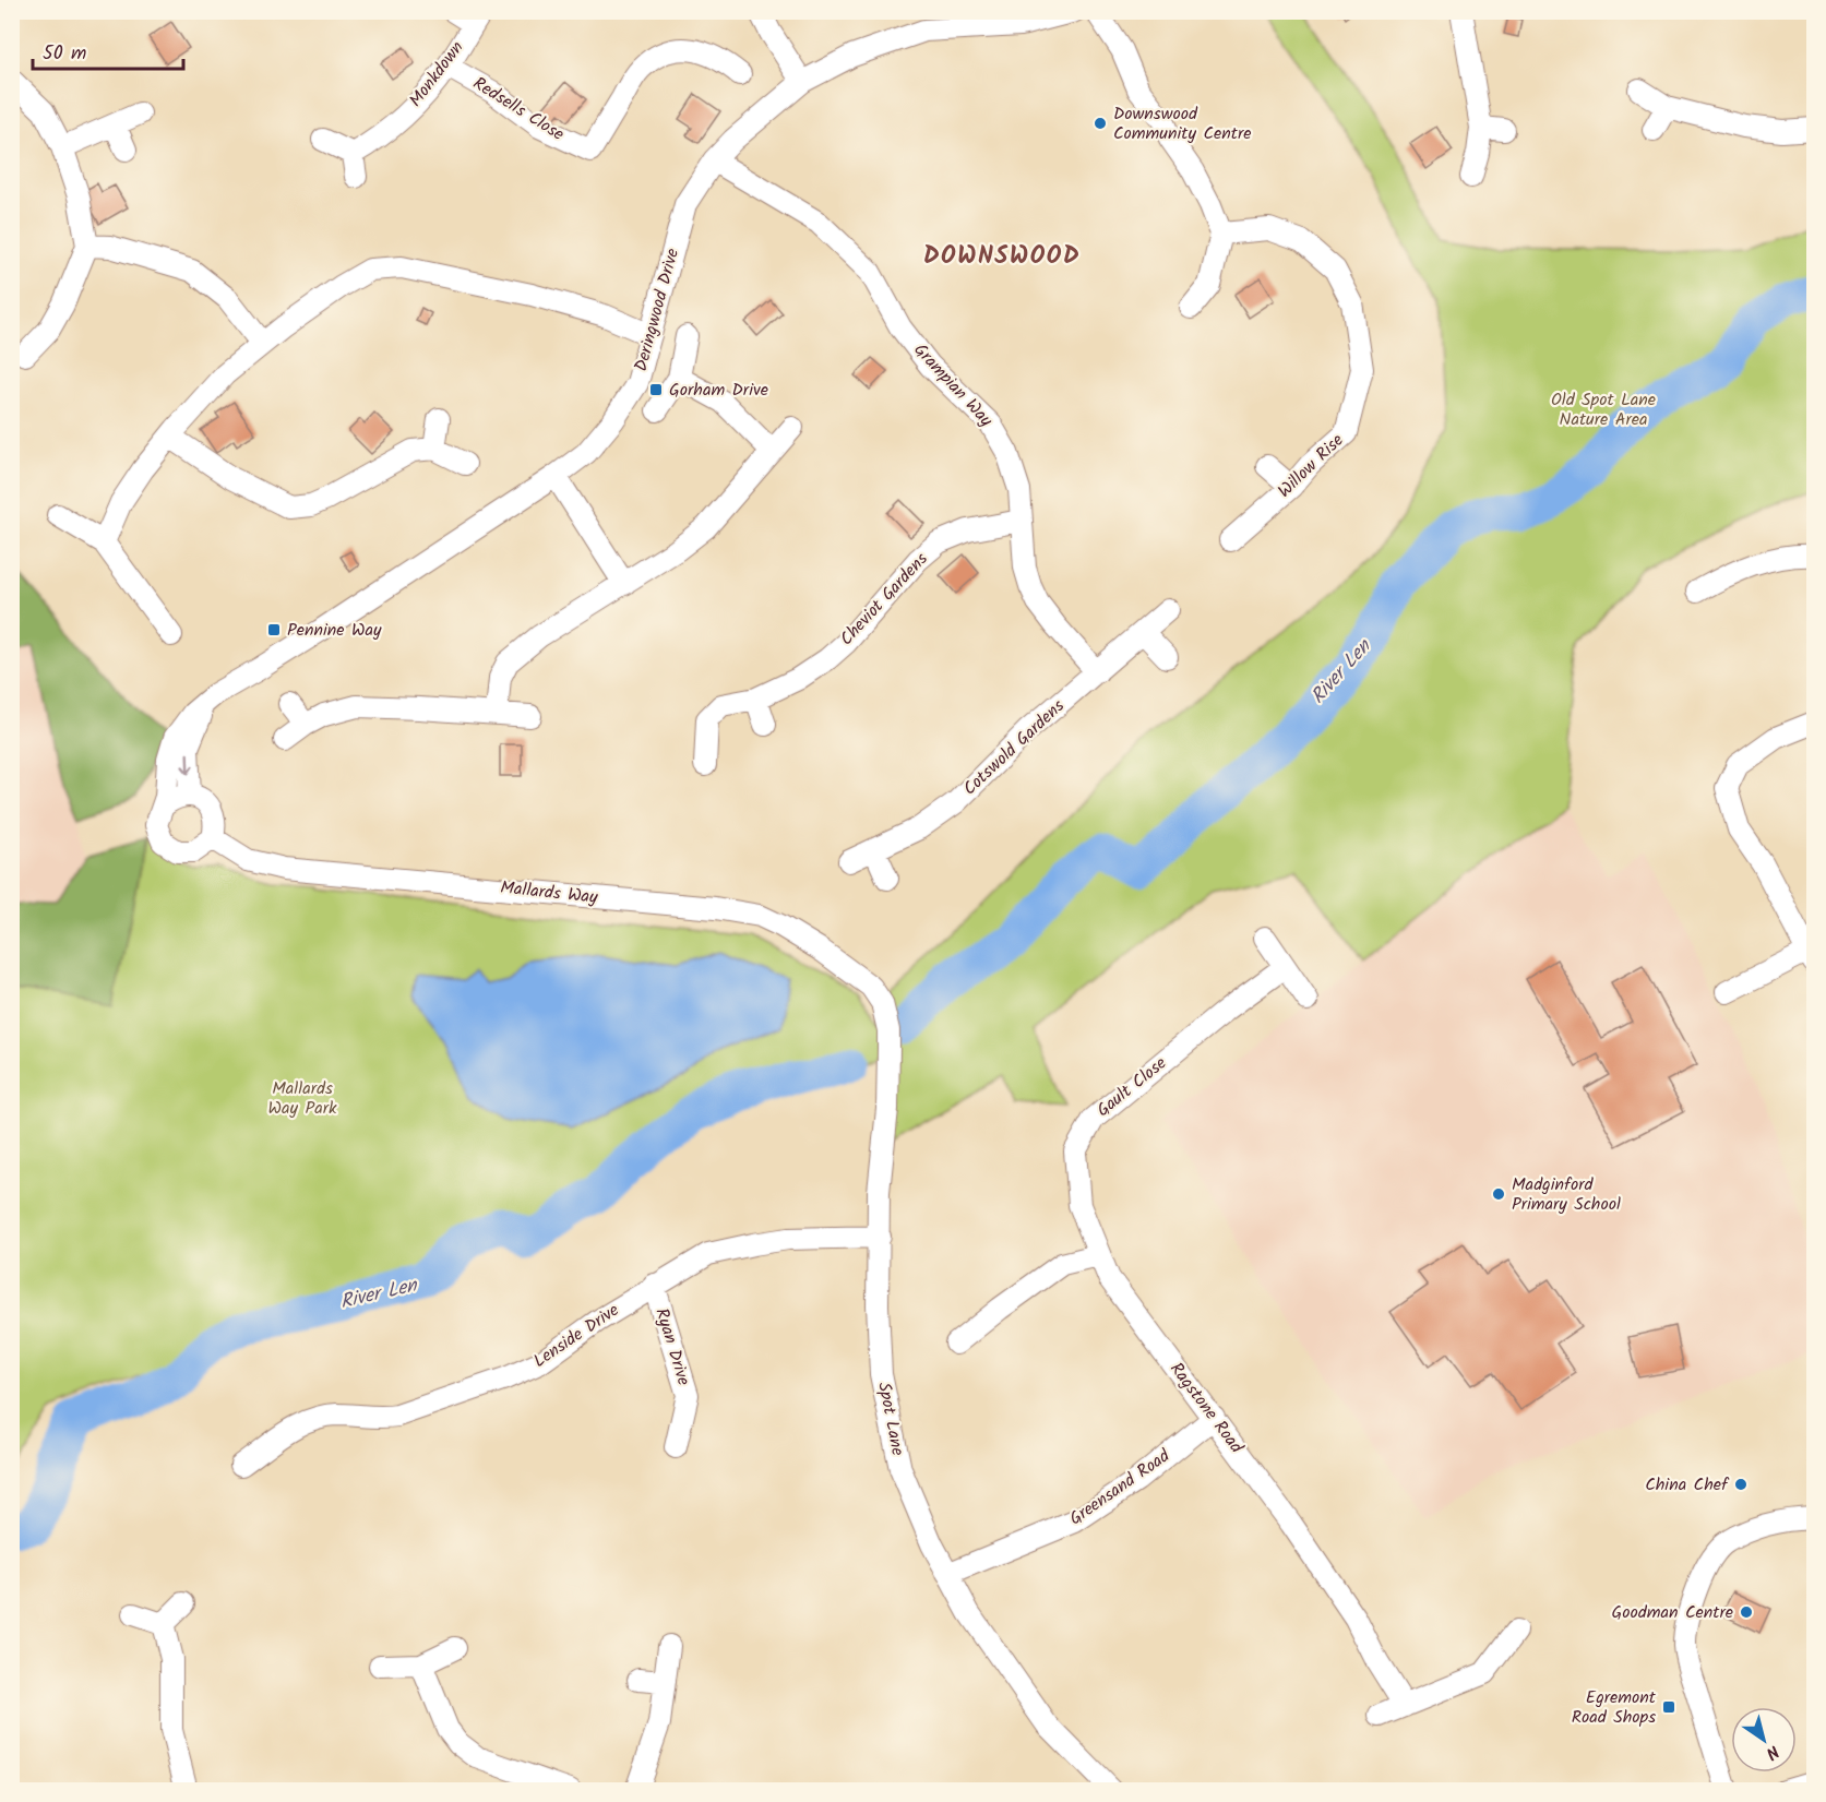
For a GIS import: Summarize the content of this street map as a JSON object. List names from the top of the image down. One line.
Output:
{"streets":{"street":["Monkdown","Redsells Close","Deringwood Drive","Grampian Way","Willow Rise","Cheviot Gardens","Cotswold Gardens","Mallards Way","Gault Close","Lenside Drive","Ryan Drive","Ragstone Road","Spot Lane","Greensand Road"]},"crossings":[["Monkdown","Redsells Close"],["Deringwood Drive","Grampian Way"],["Deringwood Drive","Mallards Way"],["Grampian Way","Cheviot Gardens"],["Grampian Way","Cotswold Gardens"],["Mallards Way","Spot Lane"],["Gault Close","Ragstone Road"],["Lenside Drive","Ryan Drive"],["Lenside Drive","Spot Lane"],["Ragstone Road","Greensand Road"],["Spot Lane","Greensand Road"]],"districts":["DOWNSWOOD"],"water":["River Len"],"parks":["Old Spot Lane Nature Area","Mallards Way Park"],"places":{"other":["Downswood Community Centre","Madginford Primary School","China Chef","Goodman Centre"],"transit":["Gorham Drive","Pennine Way","Egremont Road Shops"]},"scale_bar":"50 m","north":"bottom right"}
